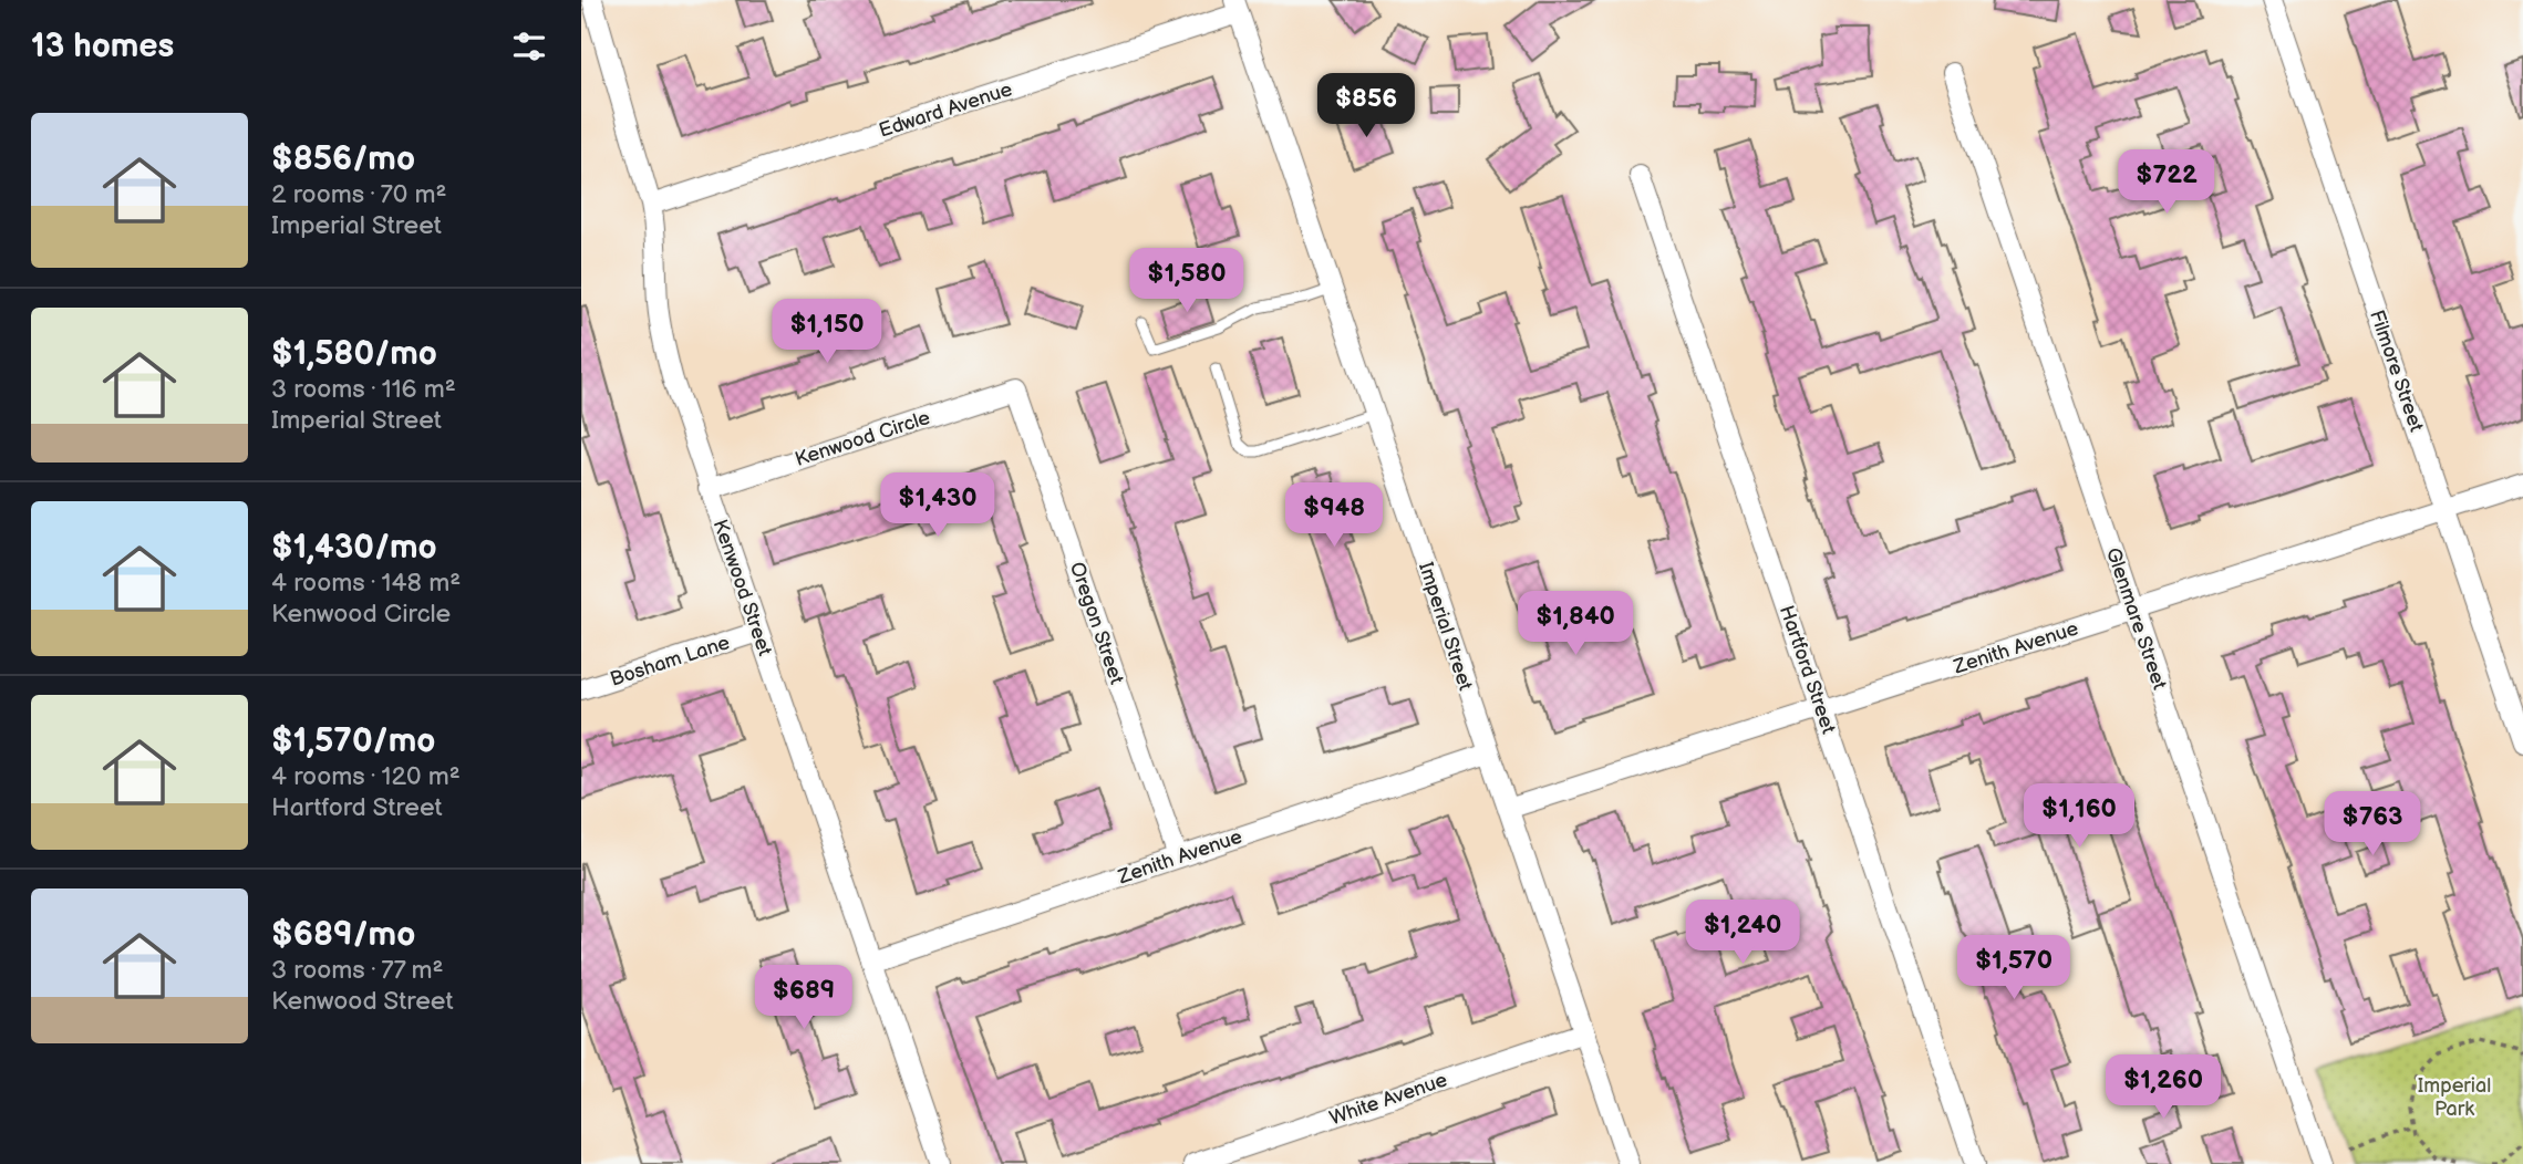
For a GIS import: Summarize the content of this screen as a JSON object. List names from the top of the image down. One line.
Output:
{"streets":{"street":["Edward Avenue","Filmore Street","Kenwood Circle","Kenwood Street","Glenmare Street","Oregon Street","Imperial Street","Zenith Avenue","Bosham Lane","Hartford Street","White Avenue"]},"crossings":[["Edward Avenue","Kenwood Street"],["Edward Avenue","Imperial Street"],["Filmore Street","Zenith Avenue"],["Kenwood Circle","Kenwood Street"],["Kenwood Circle","Oregon Street"],["Kenwood Street","Zenith Avenue"],["Kenwood Street","Bosham Lane"],["Glenmare Street","Zenith Avenue"],["Oregon Street","Zenith Avenue"],["Imperial Street","Zenith Avenue"],["Imperial Street","White Avenue"],["Zenith Avenue","Hartford Street"]],"parks":["Imperial Park"],"page":{"heading":"13 homes","price":["$856","$722","$1,580","$1,150","$1,430","$948","$1,840","$1,160","$763","$1,240","$1,570","$689","$1,260"],"list":[{"name":"$856/mo","note":"2 rooms · 70 m² · Imperial Street"},{"name":"$1,580/mo","note":"3 rooms · 116 m² · Imperial Street"},{"name":"$1,430/mo","note":"4 rooms · 148 m² · Kenwood Circle"},{"name":"$1,570/mo","note":"4 rooms · 120 m² · Hartford Street"},{"name":"$689/mo","note":"3 rooms · 77 m² · Kenwood Street"}]}}
